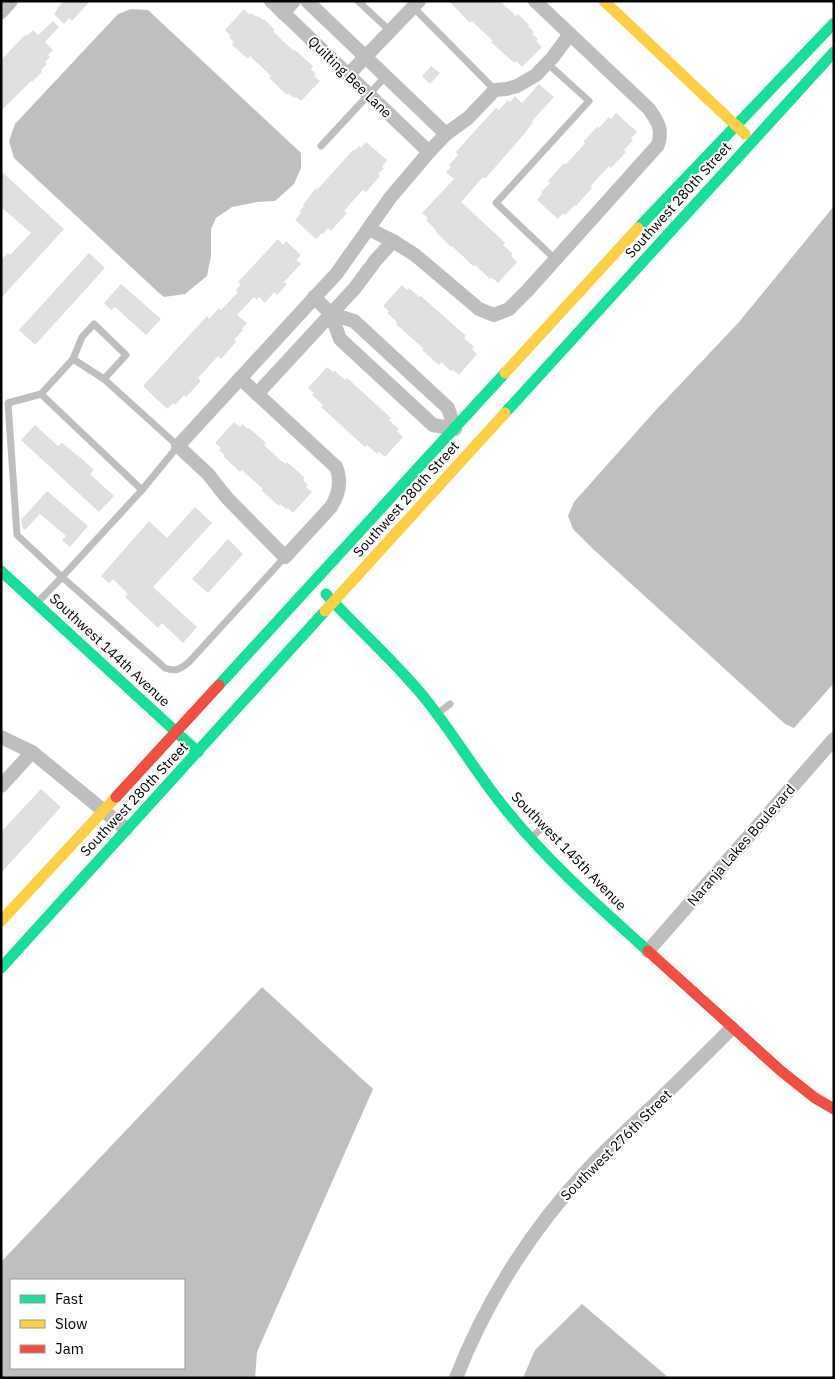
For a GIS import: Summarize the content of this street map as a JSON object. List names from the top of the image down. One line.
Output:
{"streets":{"street":["Quilting Bee Lane","Southwest 280th Street","Southwest 144th Avenue","Naranja Lakes Boulevard","Southwest 145th Avenue","Southwest 276th Street"]},"crossings":[["Southwest 280th Street","Southwest 144th Avenue"],["Southwest 280th Street","Southwest 145th Avenue"],["Naranja Lakes Boulevard","Southwest 145th Avenue"],["Southwest 145th Avenue","Southwest 276th Street"]],"legend":["Fast","Slow","Jam"]}
